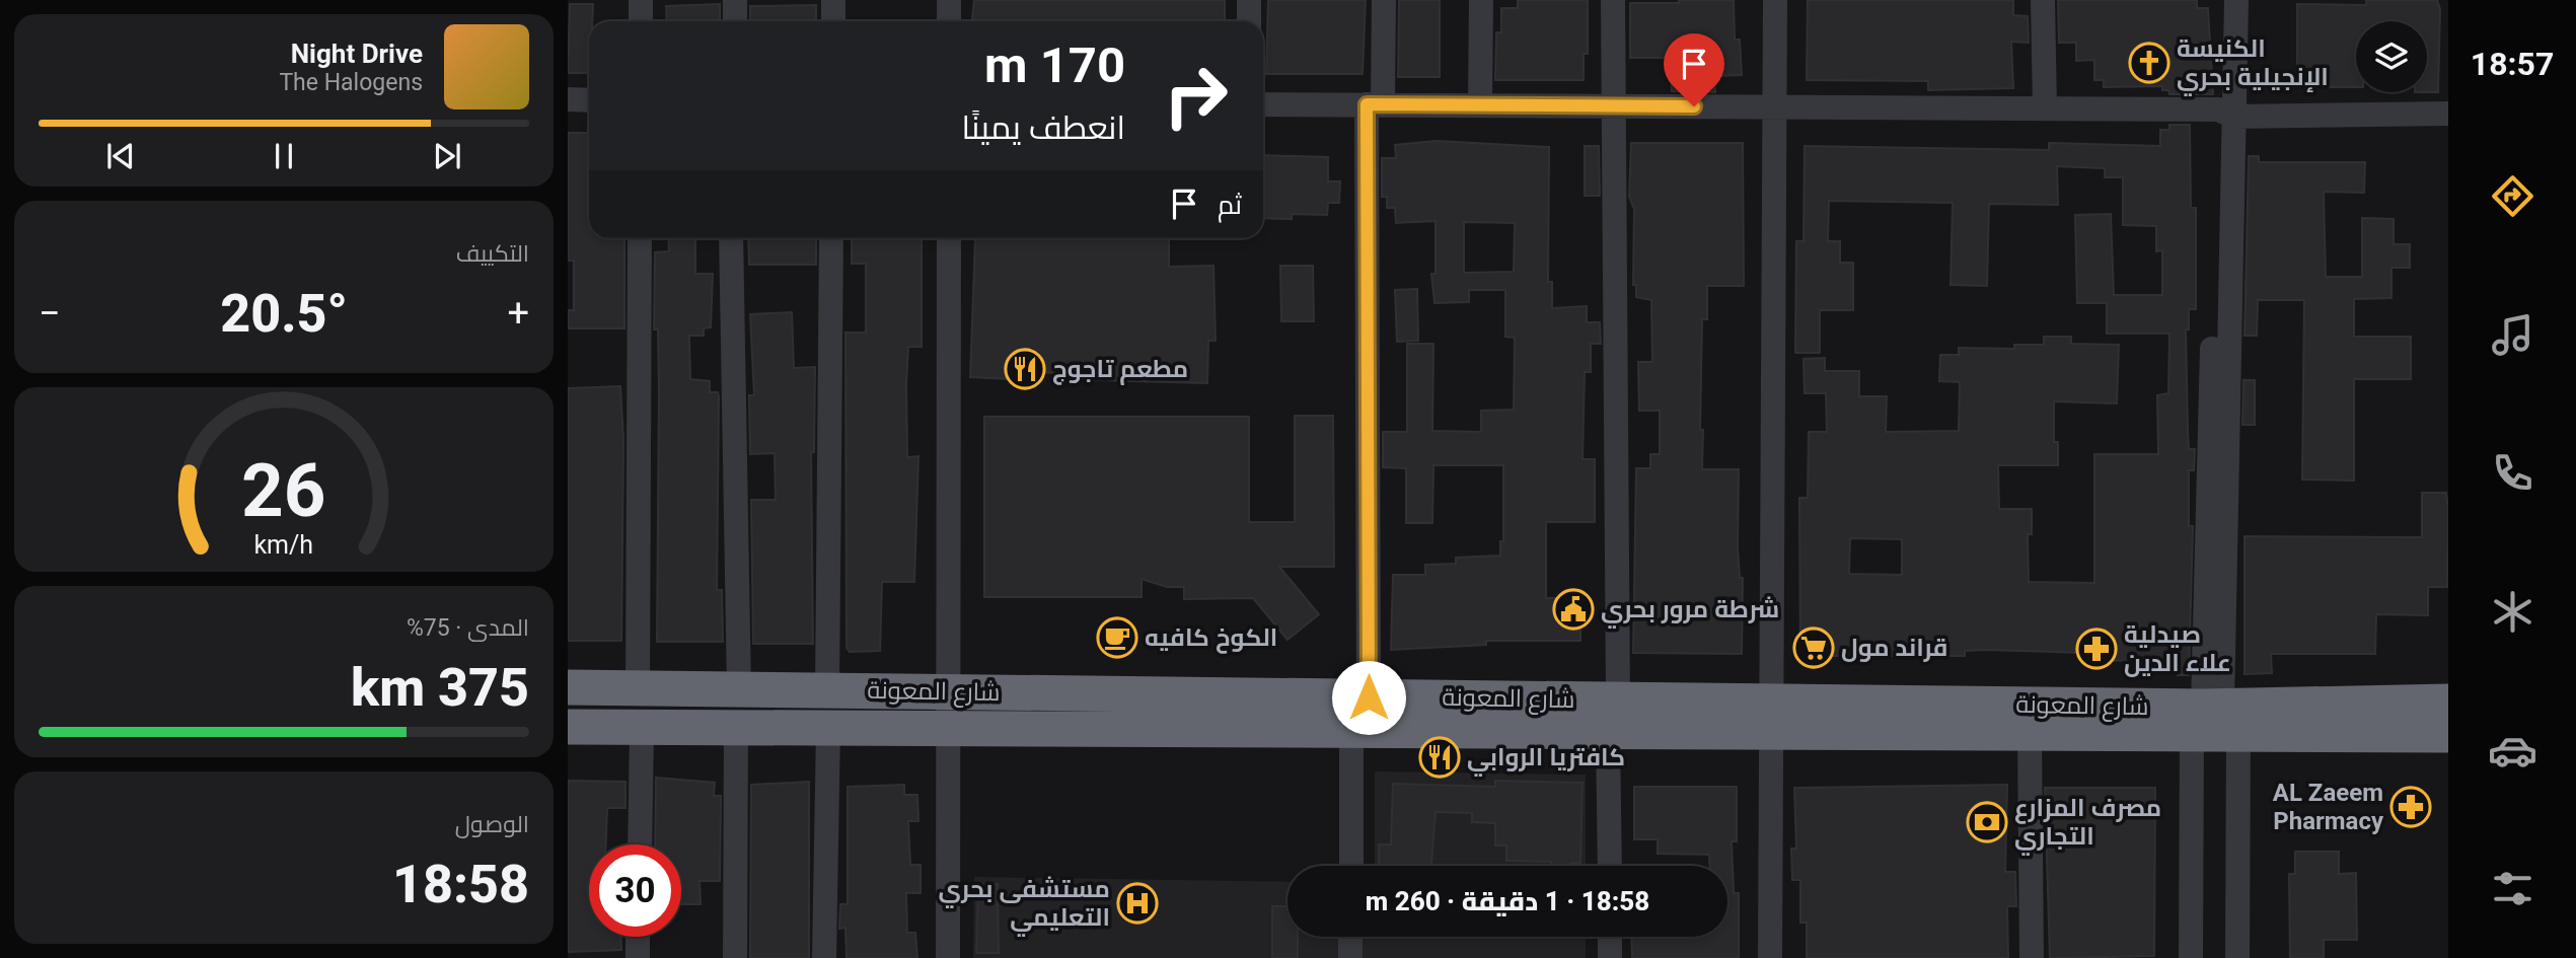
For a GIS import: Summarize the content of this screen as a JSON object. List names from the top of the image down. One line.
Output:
{"streets":{"highway":["شارع المعونة"]},"places":{"church":["الكنيسة الإنجيلية بحري"],"restaurant":["مطعم تاجوج","كافتريا الروابي"],"public building":["شرطة مرور بحري"],"cafe":["الكوخ كافيه"],"supermarket":["قراند مول"],"pharmacy":["صيدلية علاء الدين","AL Zaeem Pharmacy"],"bank":["مصرف المزارع التجاري"],"hospital":["مستشفى بحري التعليمي"]},"page":{"tabs":"18:57","turn":["170 m","انعطف يمينًا"],"song":["Night Drive","The Halogens"],"then":"ثم","tile":["التكييف",["المدى · 75%","375 km"],["الوصول","18:58"]],"heat":["−","20.5°","+"],"limit":"30","trip":"18:58 · 1 دقيقة · 260 m","gauge":["26","km/h"]}}
